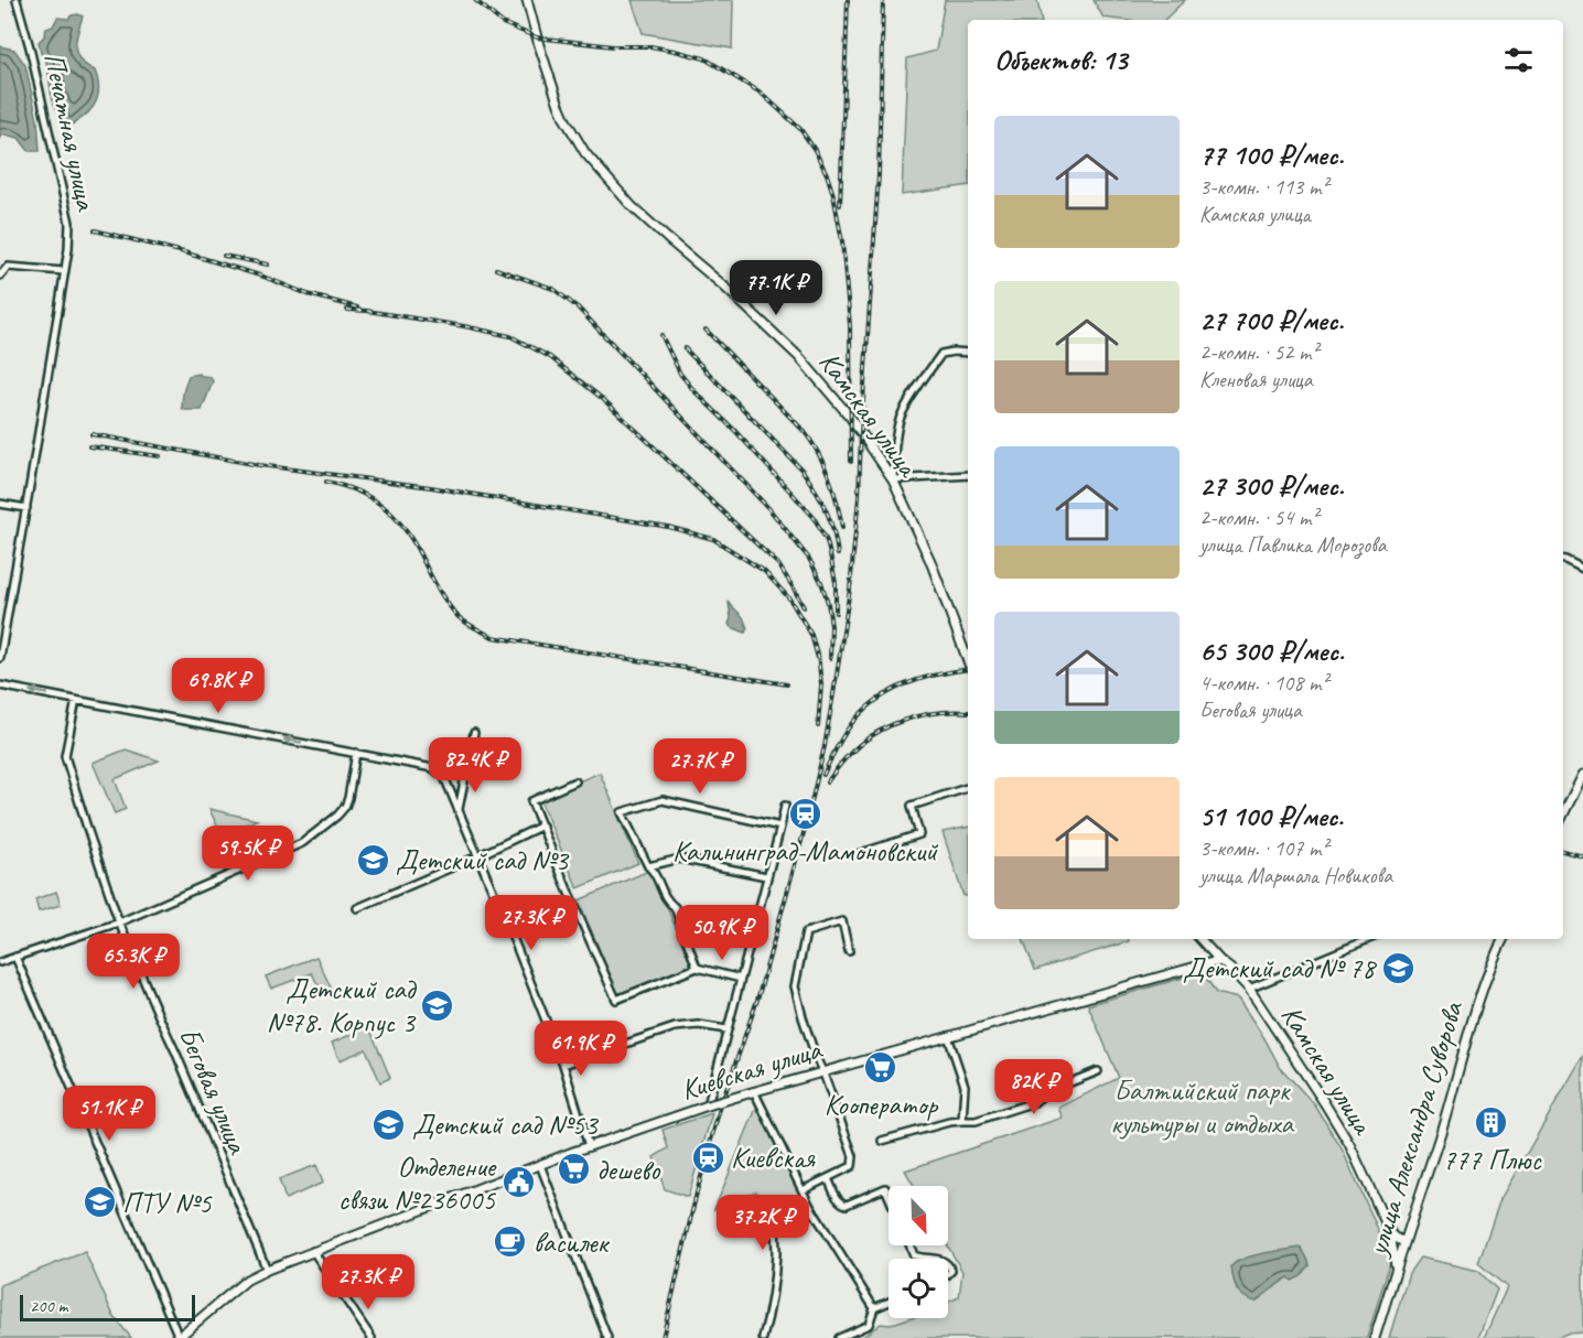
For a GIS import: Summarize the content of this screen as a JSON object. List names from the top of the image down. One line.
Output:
{"streets":{"main road":["Камская улица","Киевская улица","улица Александра Суворова"],"street":["Печатная улица","Беговая улица"]},"crossings":[["Камская улица","Киевская улица"],["Киевская улица","Беговая улица"]],"parks":["Балтийский парк культуры и отдыха"],"places":{"station":["Калининград-Мамоновский","Киевская"],"school or university":["Детский сад №3","Детский сад № 78","Детский сад №78. Корпус 3","Детский сад №53","ПТУ №5"],"supermarket":["Кооператор","дешево"],"building":["777 Плюс"],"public building":["Отделение связи №236005"],"cafe":["василек"]},"scale_bar":"200 m","north":"bottom right","page":{"heading":"Объектов: 13","list":[{"name":"77 100 ₽/мес.","note":"3-комн. · 113 m² · Камская улица"},{"name":"27 700 ₽/мес.","note":"2-комн. · 52 m² · Кленовая улица"},{"name":"27 300 ₽/мес.","note":"2-комн. · 54 m² · улица Павлика Морозова"},{"name":"65 300 ₽/мес.","note":"4-комн. · 108 m² · Беговая улица"},{"name":"51 100 ₽/мес.","note":"3-комн. · 107 m² · улица Маршала Новикова"}],"price":["77.1K ₽","69.8K ₽","82.4K ₽","27.7K ₽","59.5K ₽","27.3K ₽","50.9K ₽","65.3K ₽","61.9K ₽","82K ₽","51.1K ₽","37.2K ₽","27.3K ₽"],"scale":"200 m"}}
